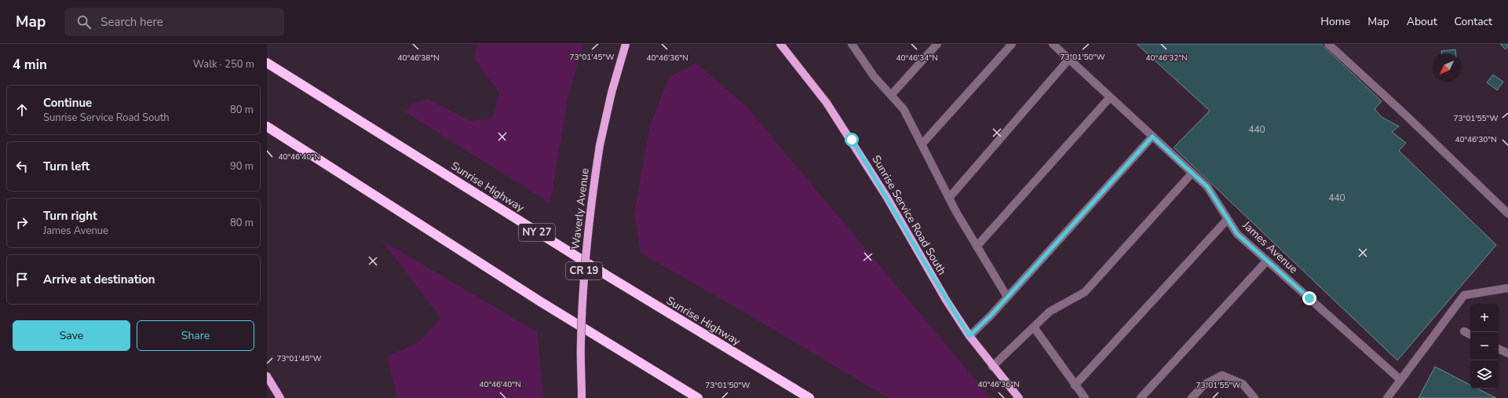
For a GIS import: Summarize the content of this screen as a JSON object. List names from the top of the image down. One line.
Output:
{"streets":{"highway":["Sunrise Highway","NY 27"],"main road":["Waverly Avenue","Sunrise Service Road South","CR 19"],"street":["James Avenue"]},"house_numbers":["440","440"],"north":"bottom left","page":{"header":"Map","search":"Search here","nav":["Home","Map","About","Contact"],"heading":["4 min","Walk · 250 m"],"list":[["Continue","Sunrise Service Road South","80 m"],["Turn left","90 m"],["Turn right","James Avenue","80 m"],"Arrive at destination"],"map_buttons":["+","−"],"buttons":["Save","Share"]},"coordinates":["73°01'45\"W","73°01'50\"W","40°46'38\"N","40°46'36\"N","40°46'34\"N","40°46'32\"N","73°01'55\"W","40°46'30\"N","40°46'40\"N"]}
